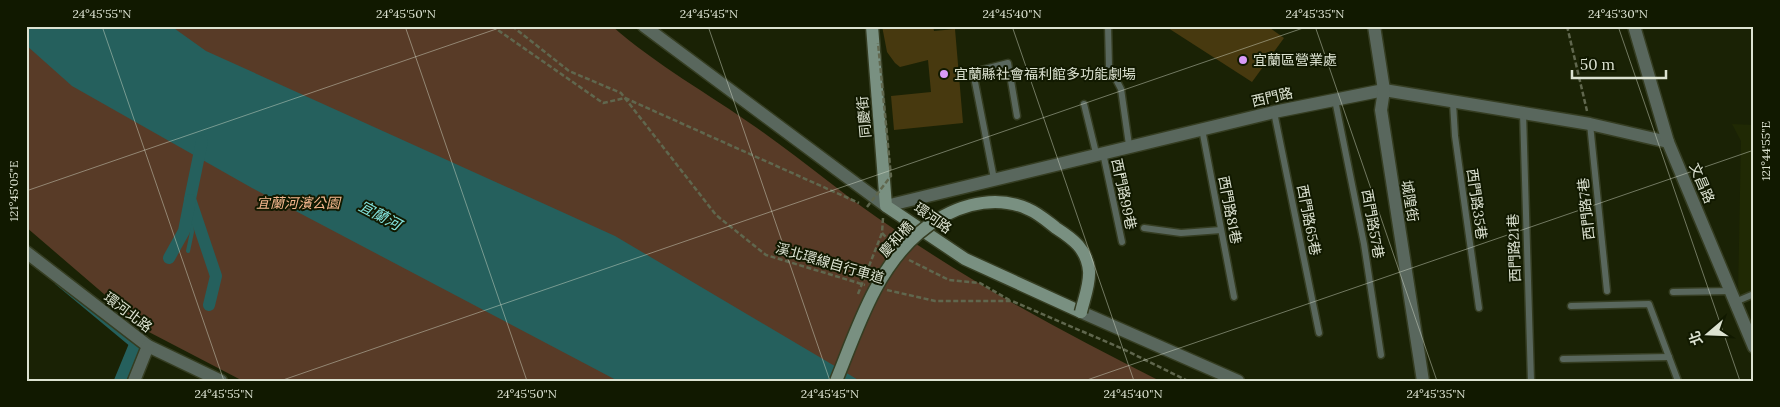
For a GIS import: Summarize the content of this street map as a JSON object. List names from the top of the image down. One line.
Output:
{"streets":{"street":["西門路","同慶街","文昌路","城隍街","環河路","慶和橋","環河北路"],"lane":["西門路99巷","西門路35巷","西門路7巷","西門路81巷","西門路65巷","西門路57巷","西門路21巷"],"path":["溪北環線自行車道"]},"crossings":[["西門路","同慶街"],["西門路","文昌路"],["西門路","西門路99巷"],["西門路","城隍街"],["西門路","西門路35巷"],["西門路","西門路7巷"],["西門路","西門路81巷"],["西門路","環河路"],["西門路","西門路65巷"],["西門路","西門路57巷"],["西門路","西門路21巷"],["同慶街","環河路"],["環河路","慶和橋"]],"water":["宜蘭河"],"parks":["宜蘭河濱公園"],"places":["宜蘭區營業處","宜蘭縣社會福利館多功能劇場"],"scale_bar":"50 m","north":"left","coordinates":["24°45'55\"N","24°45'50\"N","24°45'45\"N","24°45'40\"N","24°45'35\"N","24°45'30\"N","121°44'55\"E","121°45'05\"E"]}
